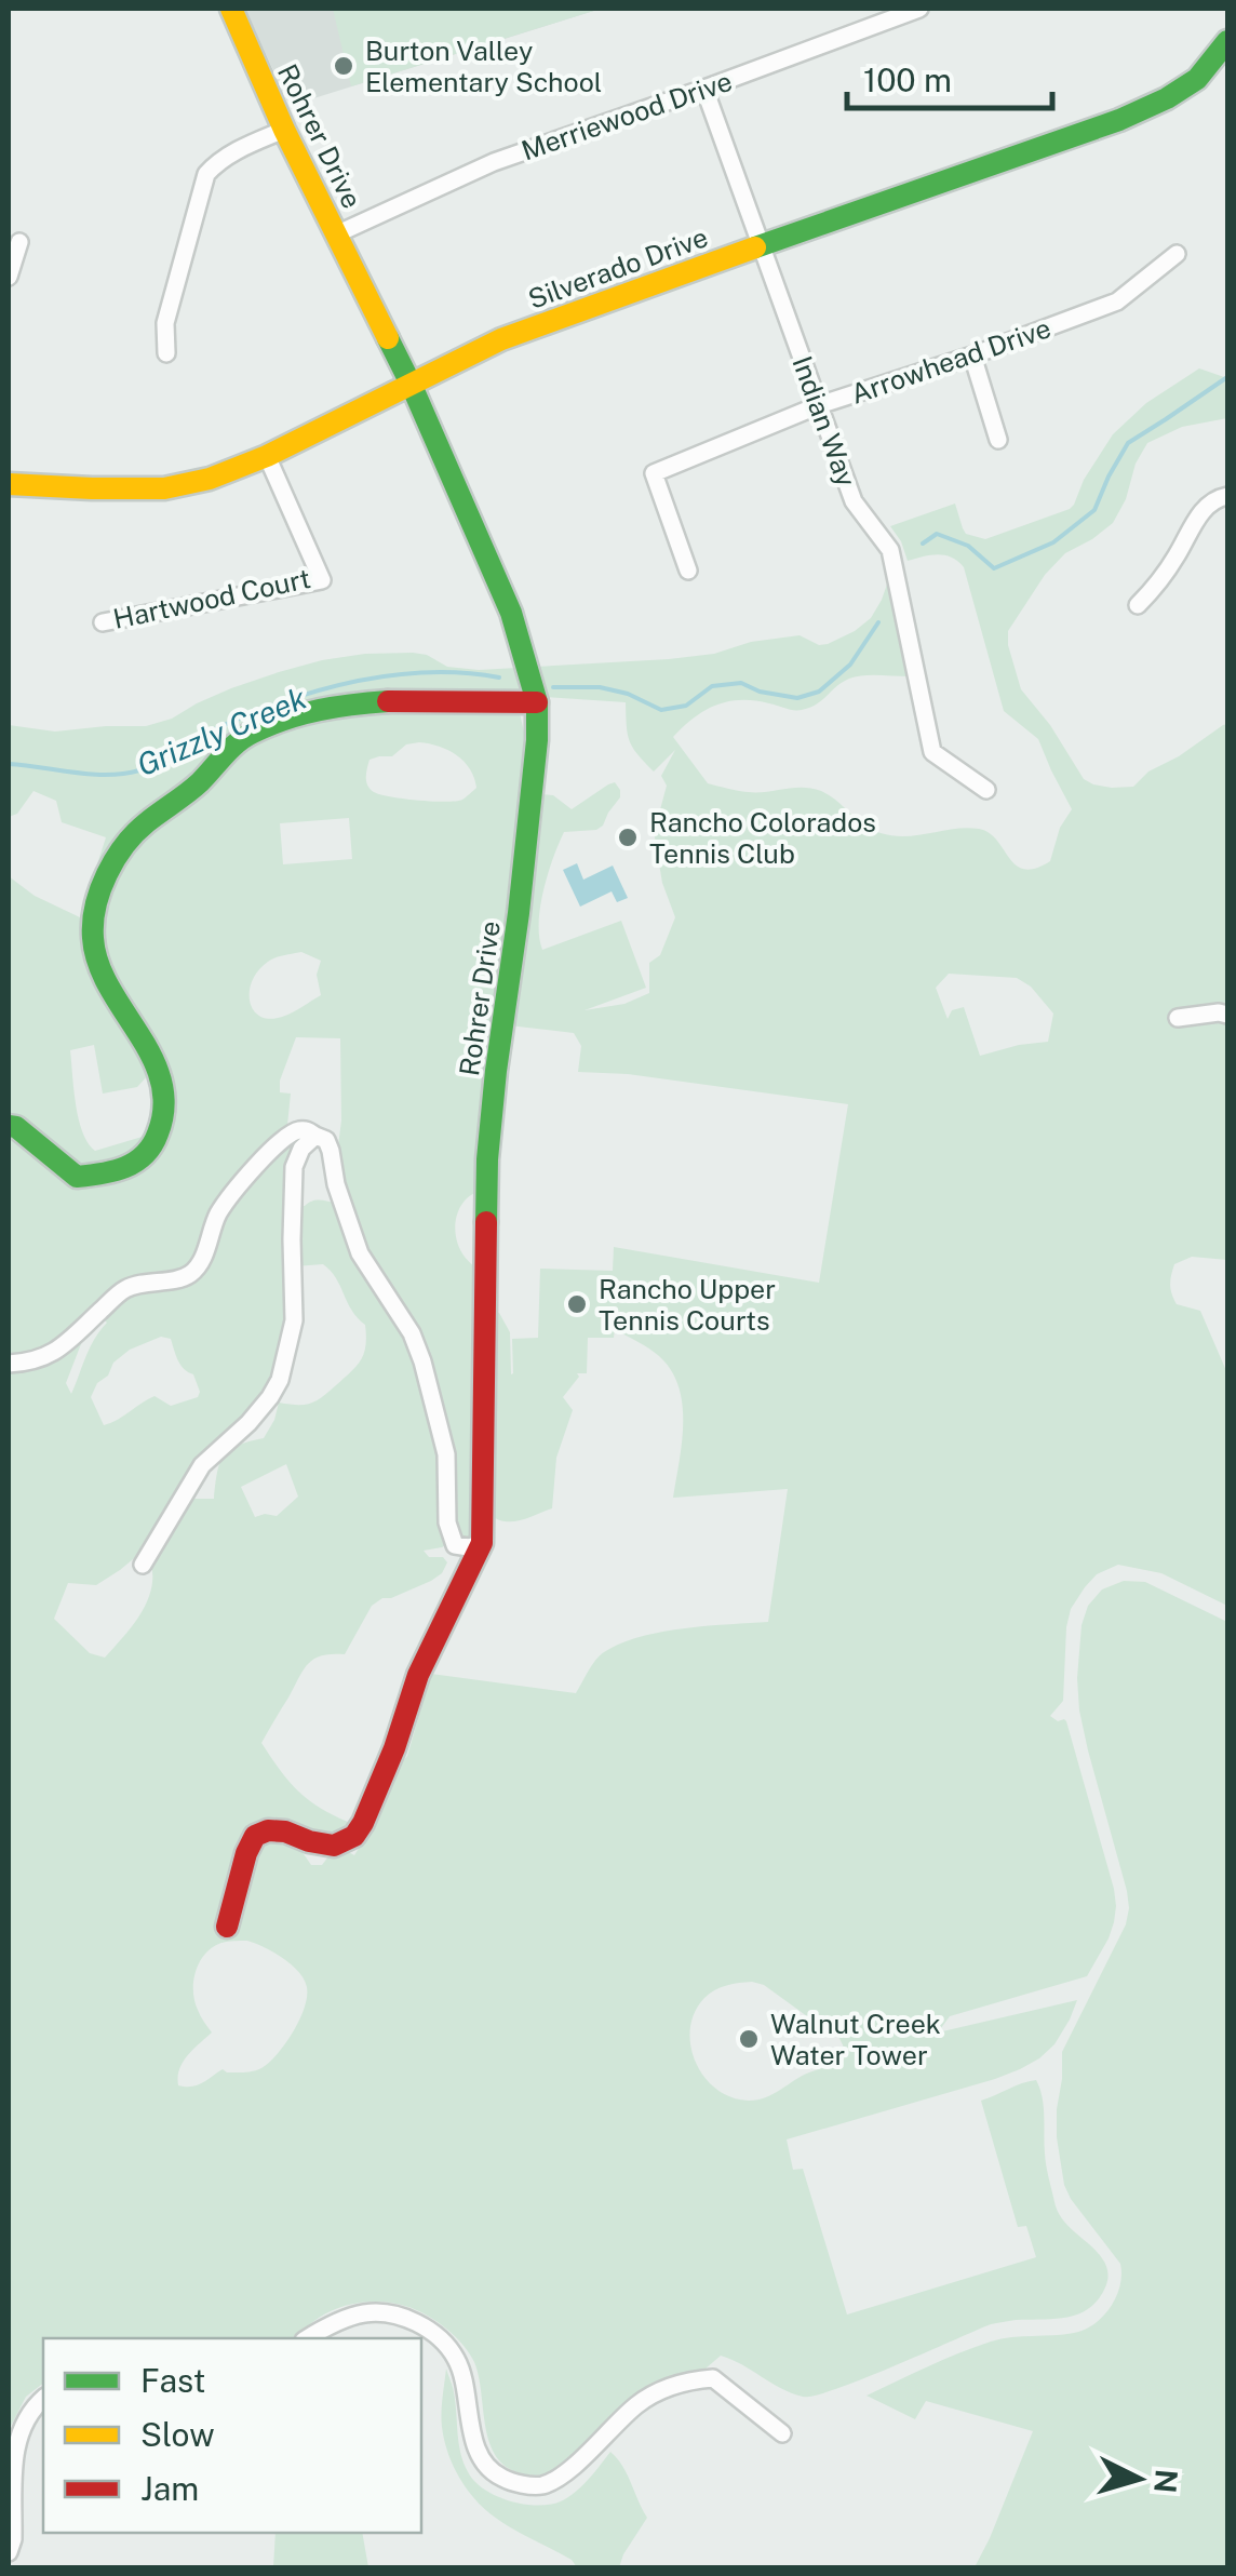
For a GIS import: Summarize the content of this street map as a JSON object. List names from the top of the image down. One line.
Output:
{"streets":{"street":["Merriewood Drive","Rohrer Drive","Silverado Drive","Arrowhead Drive","Indian Way","Hartwood Court"]},"crossings":[["Merriewood Drive","Rohrer Drive"],["Merriewood Drive","Indian Way"],["Rohrer Drive","Silverado Drive"],["Silverado Drive","Indian Way"],["Silverado Drive","Hartwood Court"],["Arrowhead Drive","Indian Way"]],"water":["Grizzly Creek"],"places":["Burton Valley Elementary School","Rancho Colorados Tennis Club","Rancho Upper Tennis Courts","Walnut Creek Water Tower"],"legend":["Fast","Slow","Jam"],"scale_bar":"100 m","north":"right"}
